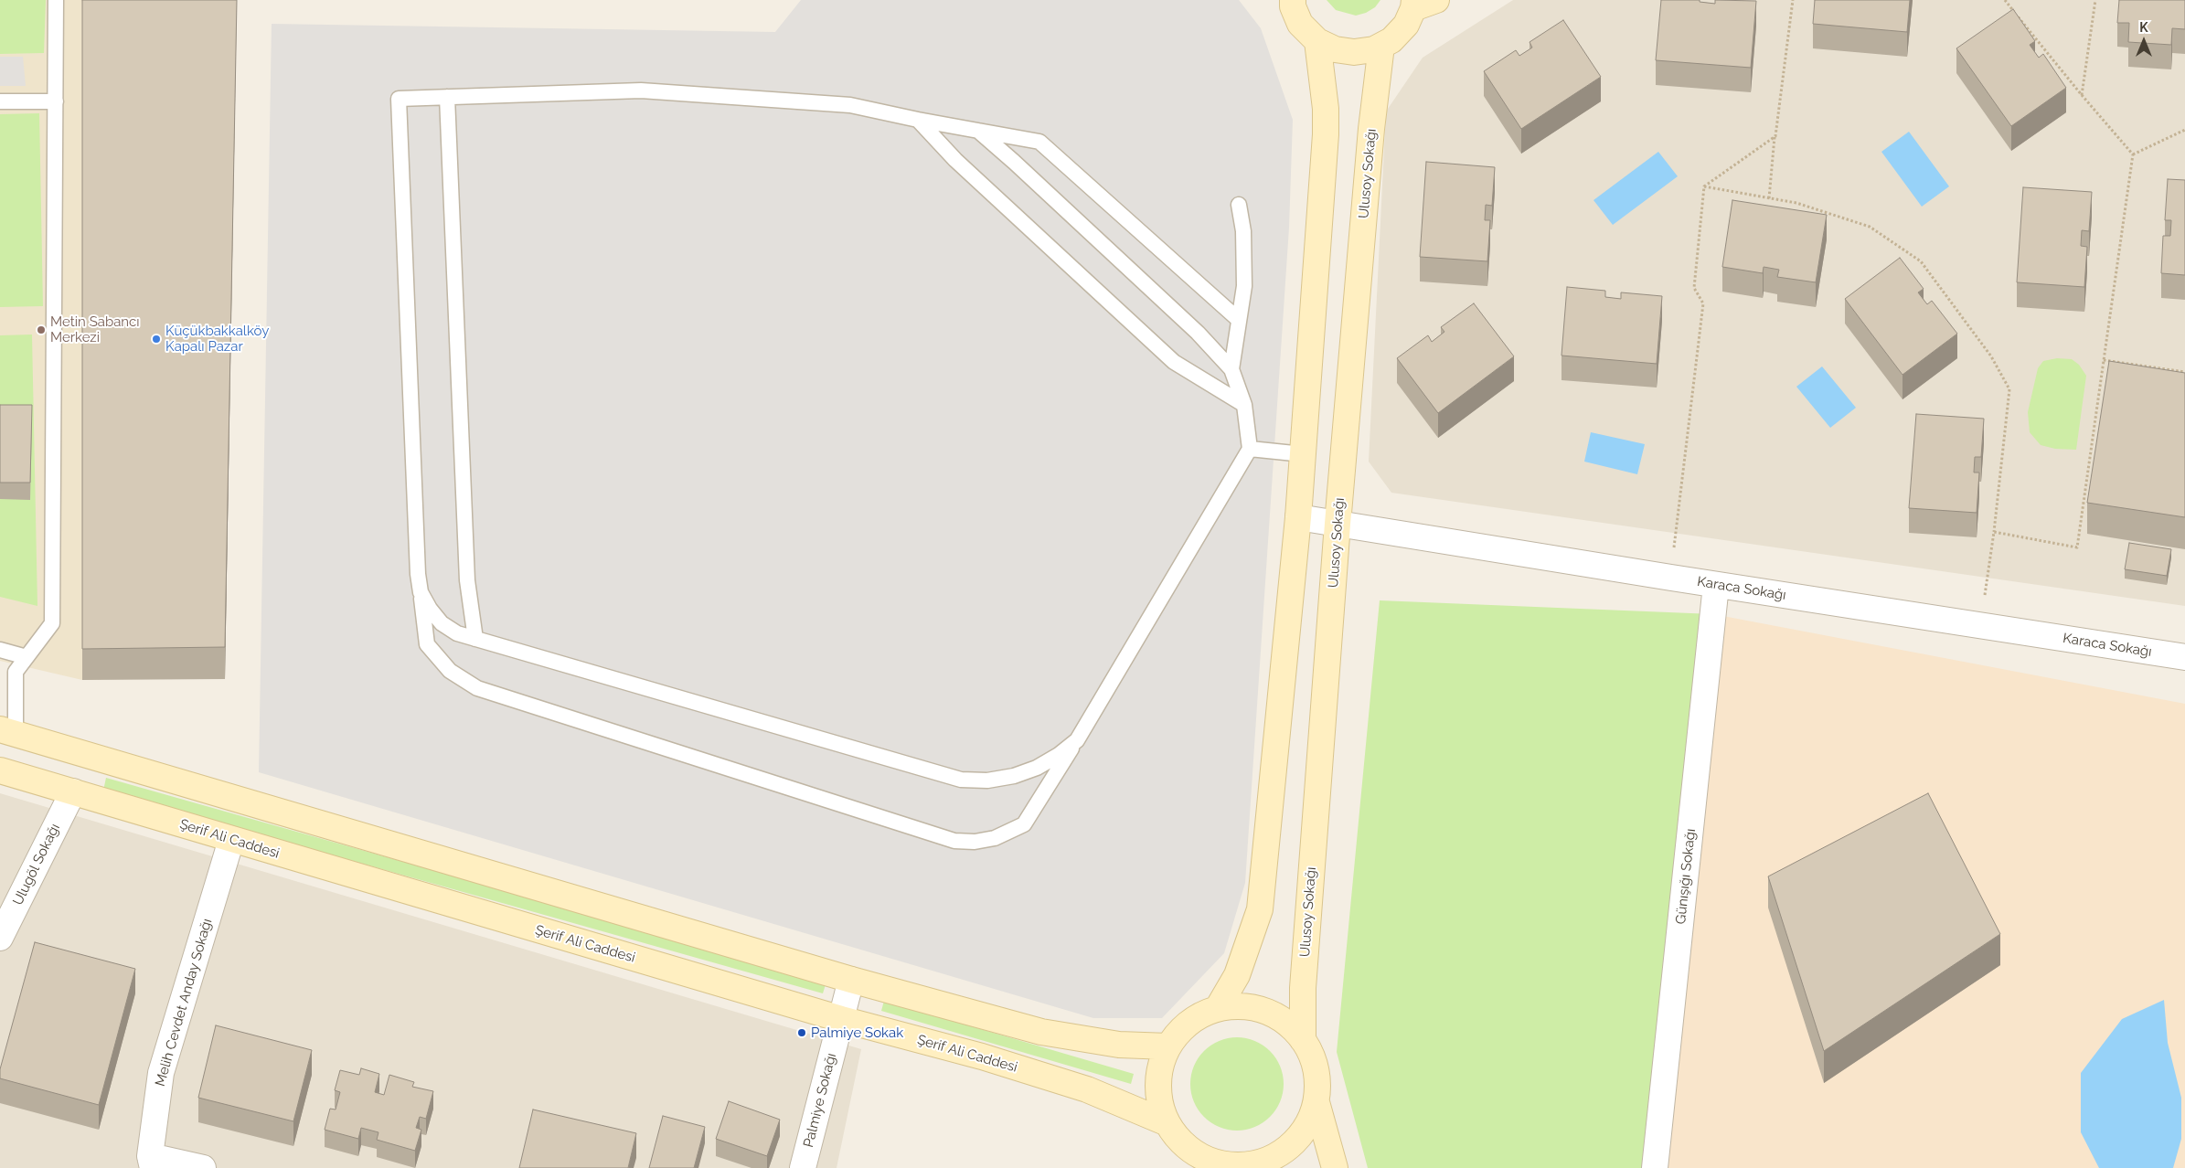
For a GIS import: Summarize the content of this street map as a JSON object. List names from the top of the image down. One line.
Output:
{"streets":{"street":["Ulusoy Sokağı","Karaca Sokağı","Şerif Ali Caddesi","Ulugöl Sokağı","Günışığı Sokağı","Melih Cevdet Anday Sokağı","Palmiye Sokağı"]},"crossings":[["Ulusoy Sokağı","Karaca Sokağı"],["Ulusoy Sokağı","Şerif Ali Caddesi"],["Karaca Sokağı","Günışığı Sokağı"],["Şerif Ali Caddesi","Ulugöl Sokağı"],["Şerif Ali Caddesi","Melih Cevdet Anday Sokağı"],["Şerif Ali Caddesi","Palmiye Sokağı"]],"places":["Metin Sabancı Merkezi","Küçükbakkalköy Kapalı Pazar","Palmiye Sokak"],"north":"top"}
